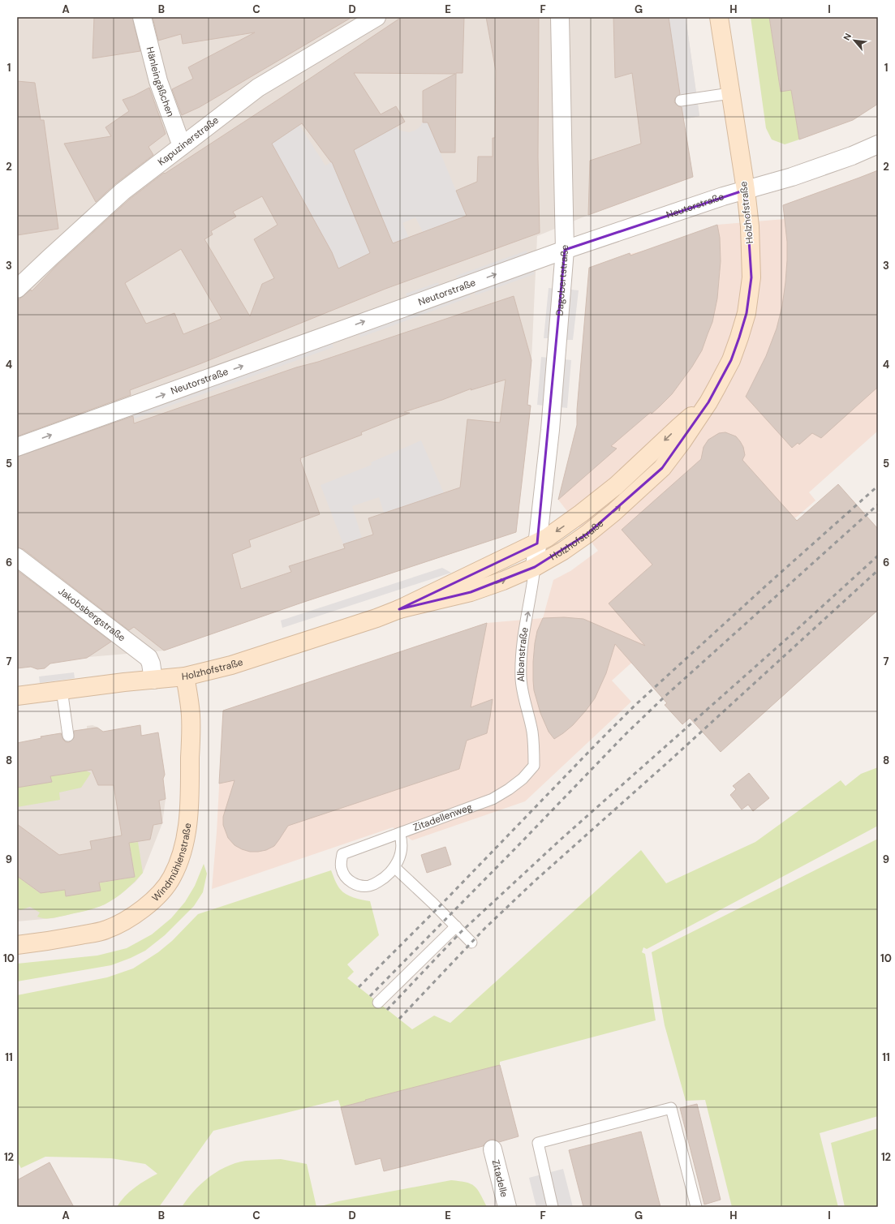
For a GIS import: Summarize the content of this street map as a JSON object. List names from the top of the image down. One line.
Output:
{"streets":{"street":["Hänleingäßchen","Kapuzinerstraße","Neutorstraße","Holzhofstraße","Dagobertstraße","Jakobsbergstraße","Albanstraße","Windmühlenstraße","Zitadelle"],"lane":["Zitadellenweg"]},"crossings":[["Hänleingäßchen","Kapuzinerstraße"],["Neutorstraße","Holzhofstraße"],["Neutorstraße","Dagobertstraße"],["Holzhofstraße","Dagobertstraße"],["Holzhofstraße","Jakobsbergstraße"],["Holzhofstraße","Albanstraße"],["Holzhofstraße","Windmühlenstraße"],["Dagobertstraße","Albanstraße"],["Albanstraße","Zitadellenweg"]],"one_way":["Neutorstraße","Albanstraße"],"north":"top left","grid":{"columns":["A","B","C","D","E","F","G","H","I"],"rows":["1","2","3","4","5","6","7","8","9","10","11","12"]}}
